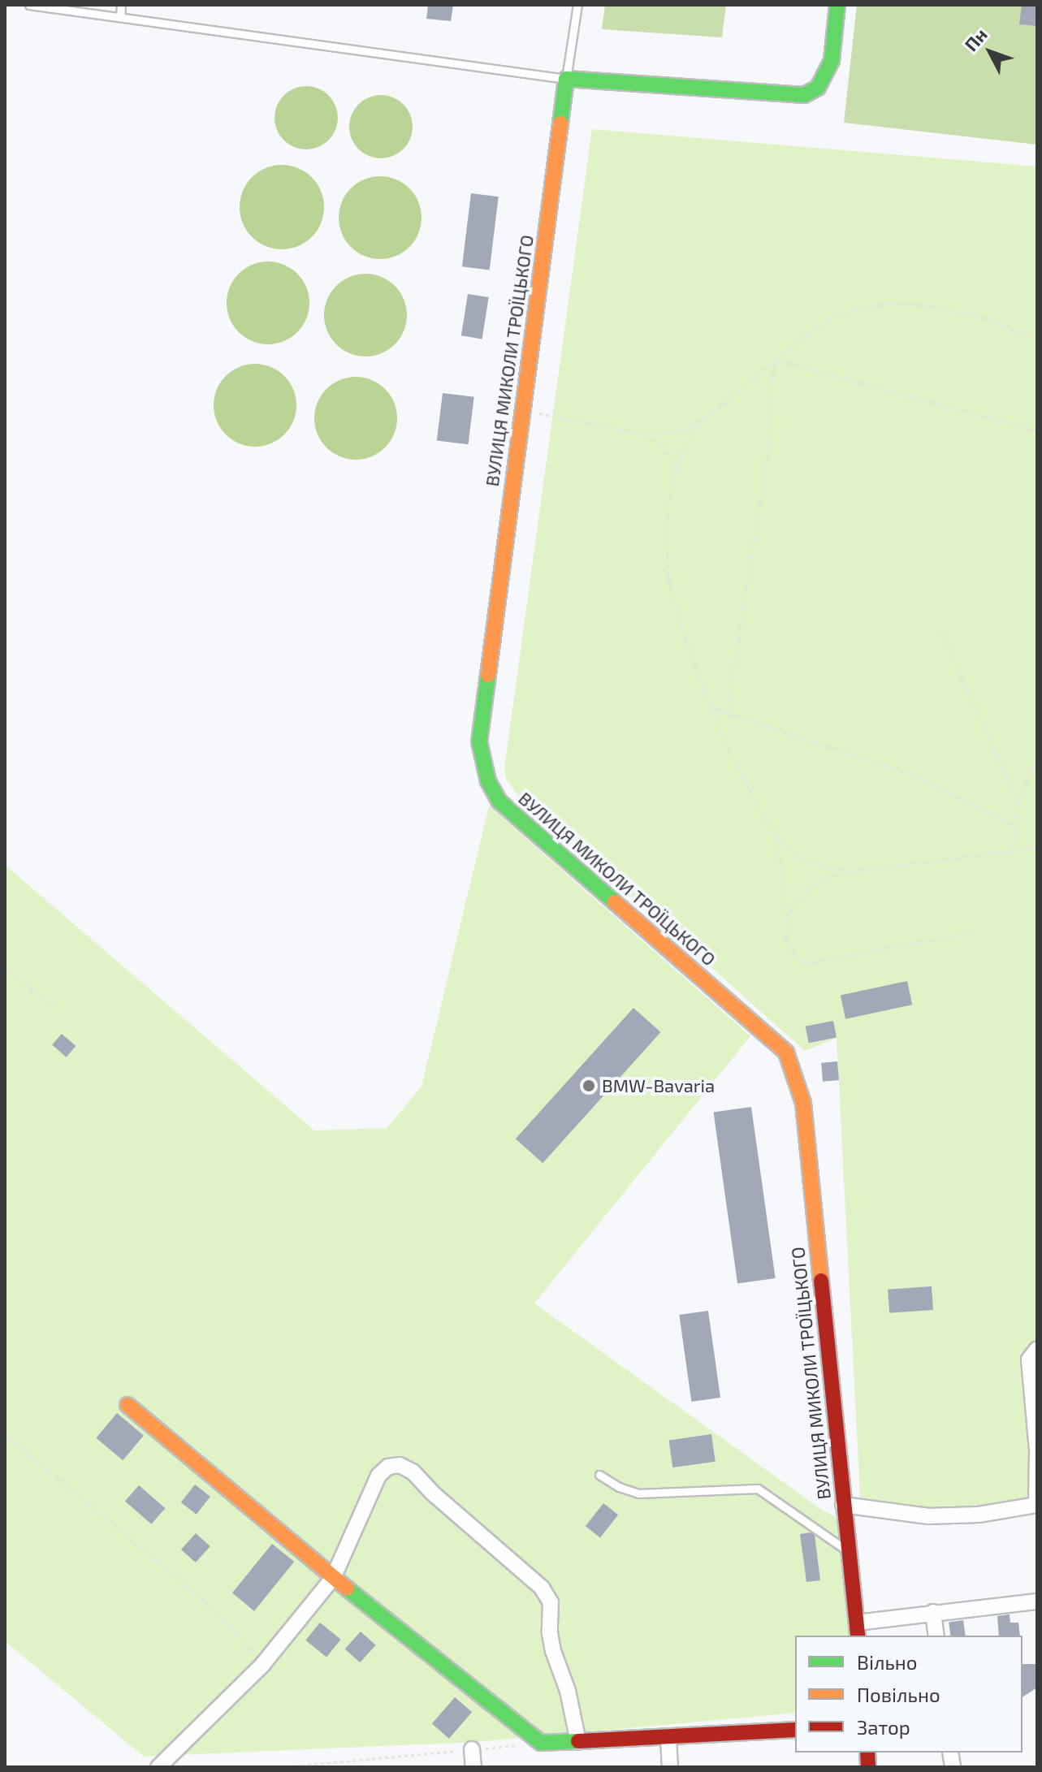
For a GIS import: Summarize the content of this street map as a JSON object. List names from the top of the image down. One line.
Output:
{"streets":{"street":["ВУЛИЦЯ МИКОЛИ ТРОЇЦЬКОГО"]},"places":["BMW-Bavaria"],"legend":["Вільно","Повільно","Затор"],"north":"top left"}
